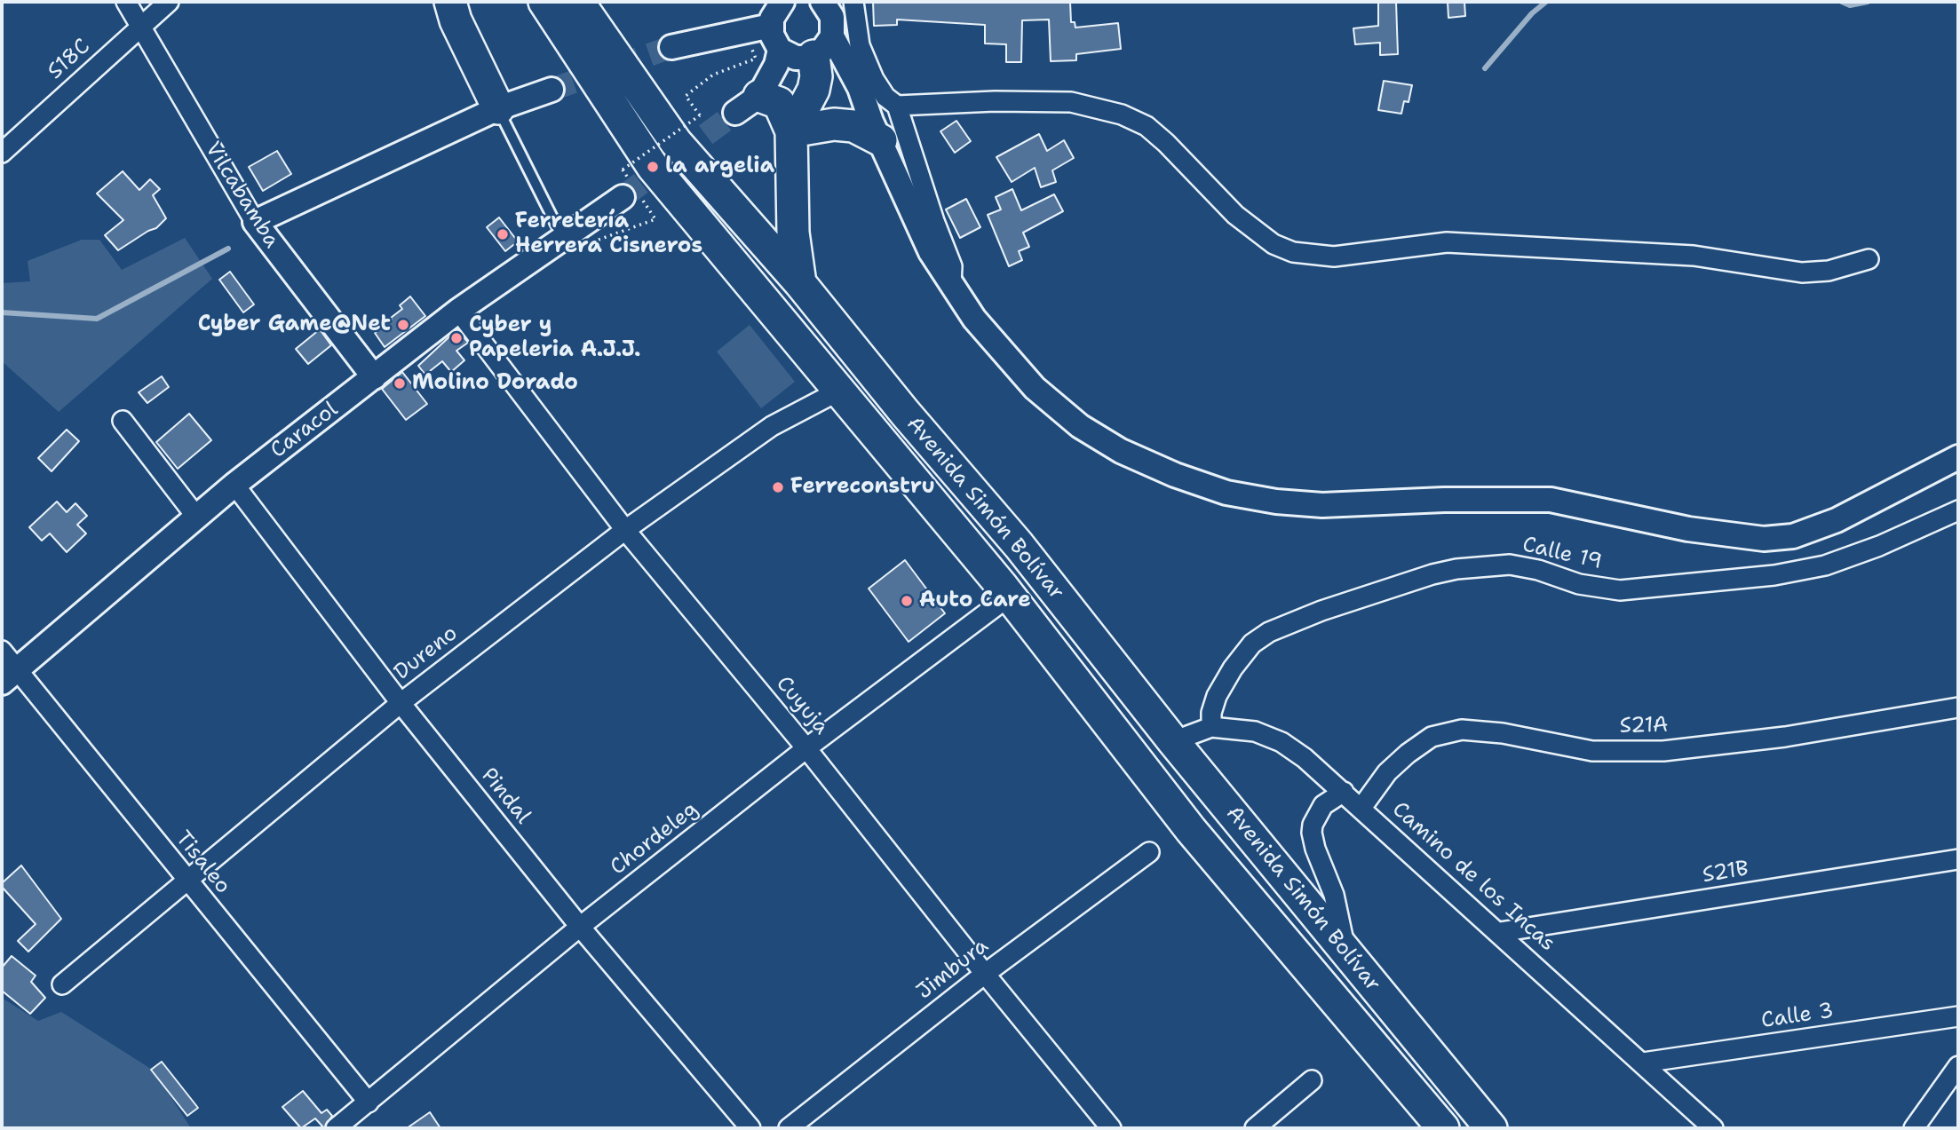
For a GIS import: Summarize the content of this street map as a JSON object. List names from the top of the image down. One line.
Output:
{"streets":{"highway":["Avenida Simón Bolívar"],"street":["S18C","Vilcabamba","Caracol","Calle 19","Dureno","Cuyuja","S21A","Pindal","Chordeleg","Tisaleo","S21B","Camino de los Incas","Jimbura","Calle 3"]},"crossings":[["S18C","Vilcabamba"],["Vilcabamba","Caracol"],["Caracol","Cuyuja"],["Caracol","Pindal"],["Caracol","Tisaleo"],["Avenida Simón Bolívar","Dureno"],["Avenida Simón Bolívar","Chordeleg"],["Avenida Simón Bolívar","Camino de los Incas"],["Calle 19","Camino de los Incas"],["Dureno","Cuyuja"],["Dureno","Pindal"],["Dureno","Tisaleo"],["Cuyuja","Chordeleg"],["Cuyuja","Jimbura"],["S21A","Camino de los Incas"],["Pindal","Chordeleg"],["Chordeleg","Tisaleo"],["S21B","Camino de los Incas"],["Camino de los Incas","Calle 3"]],"places":["la argelia","Ferretería Herrera Cisneros","Cyber Game@Net","Cyber y Papeleria A.J.J.","Molino Dorado","Ferreconstru","Auto Care"]}
